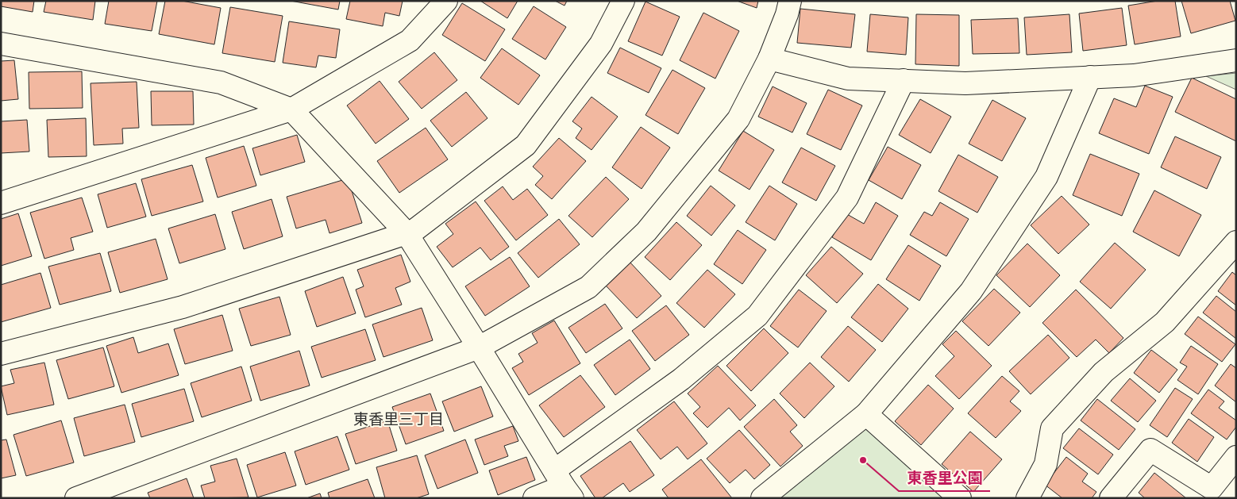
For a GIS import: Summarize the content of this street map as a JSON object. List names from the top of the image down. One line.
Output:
{"districts":["東香里三丁目"],"places":["東香里公園"]}
